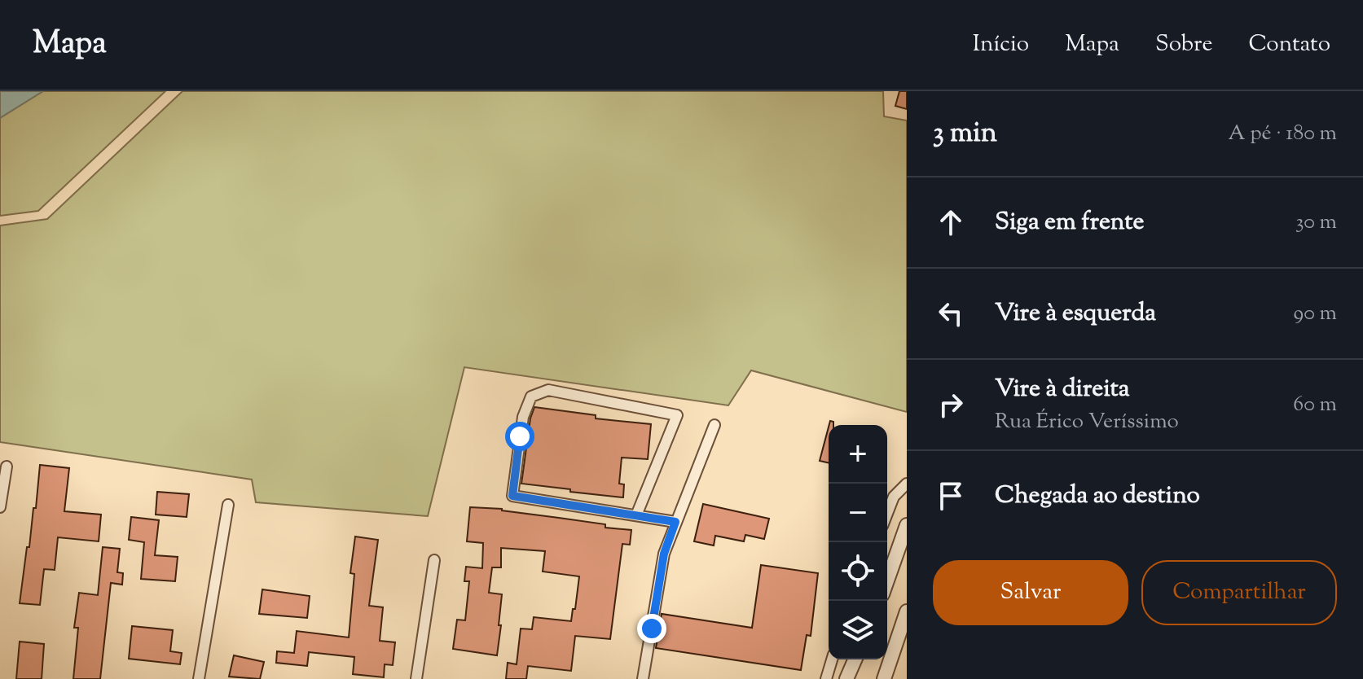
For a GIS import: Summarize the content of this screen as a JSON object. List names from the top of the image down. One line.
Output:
{"page":{"header":"Mapa","nav":["Início","Mapa","Sobre","Contato"],"heading":["3 min","A pé · 180 m"],"list":[["Siga em frente","30 m"],["Vire à esquerda","90 m"],["Vire à direita","Rua Érico Veríssimo","60 m"],"Chegada ao destino"],"map_buttons":["+","−"],"buttons":["Salvar","Compartilhar"]}}
